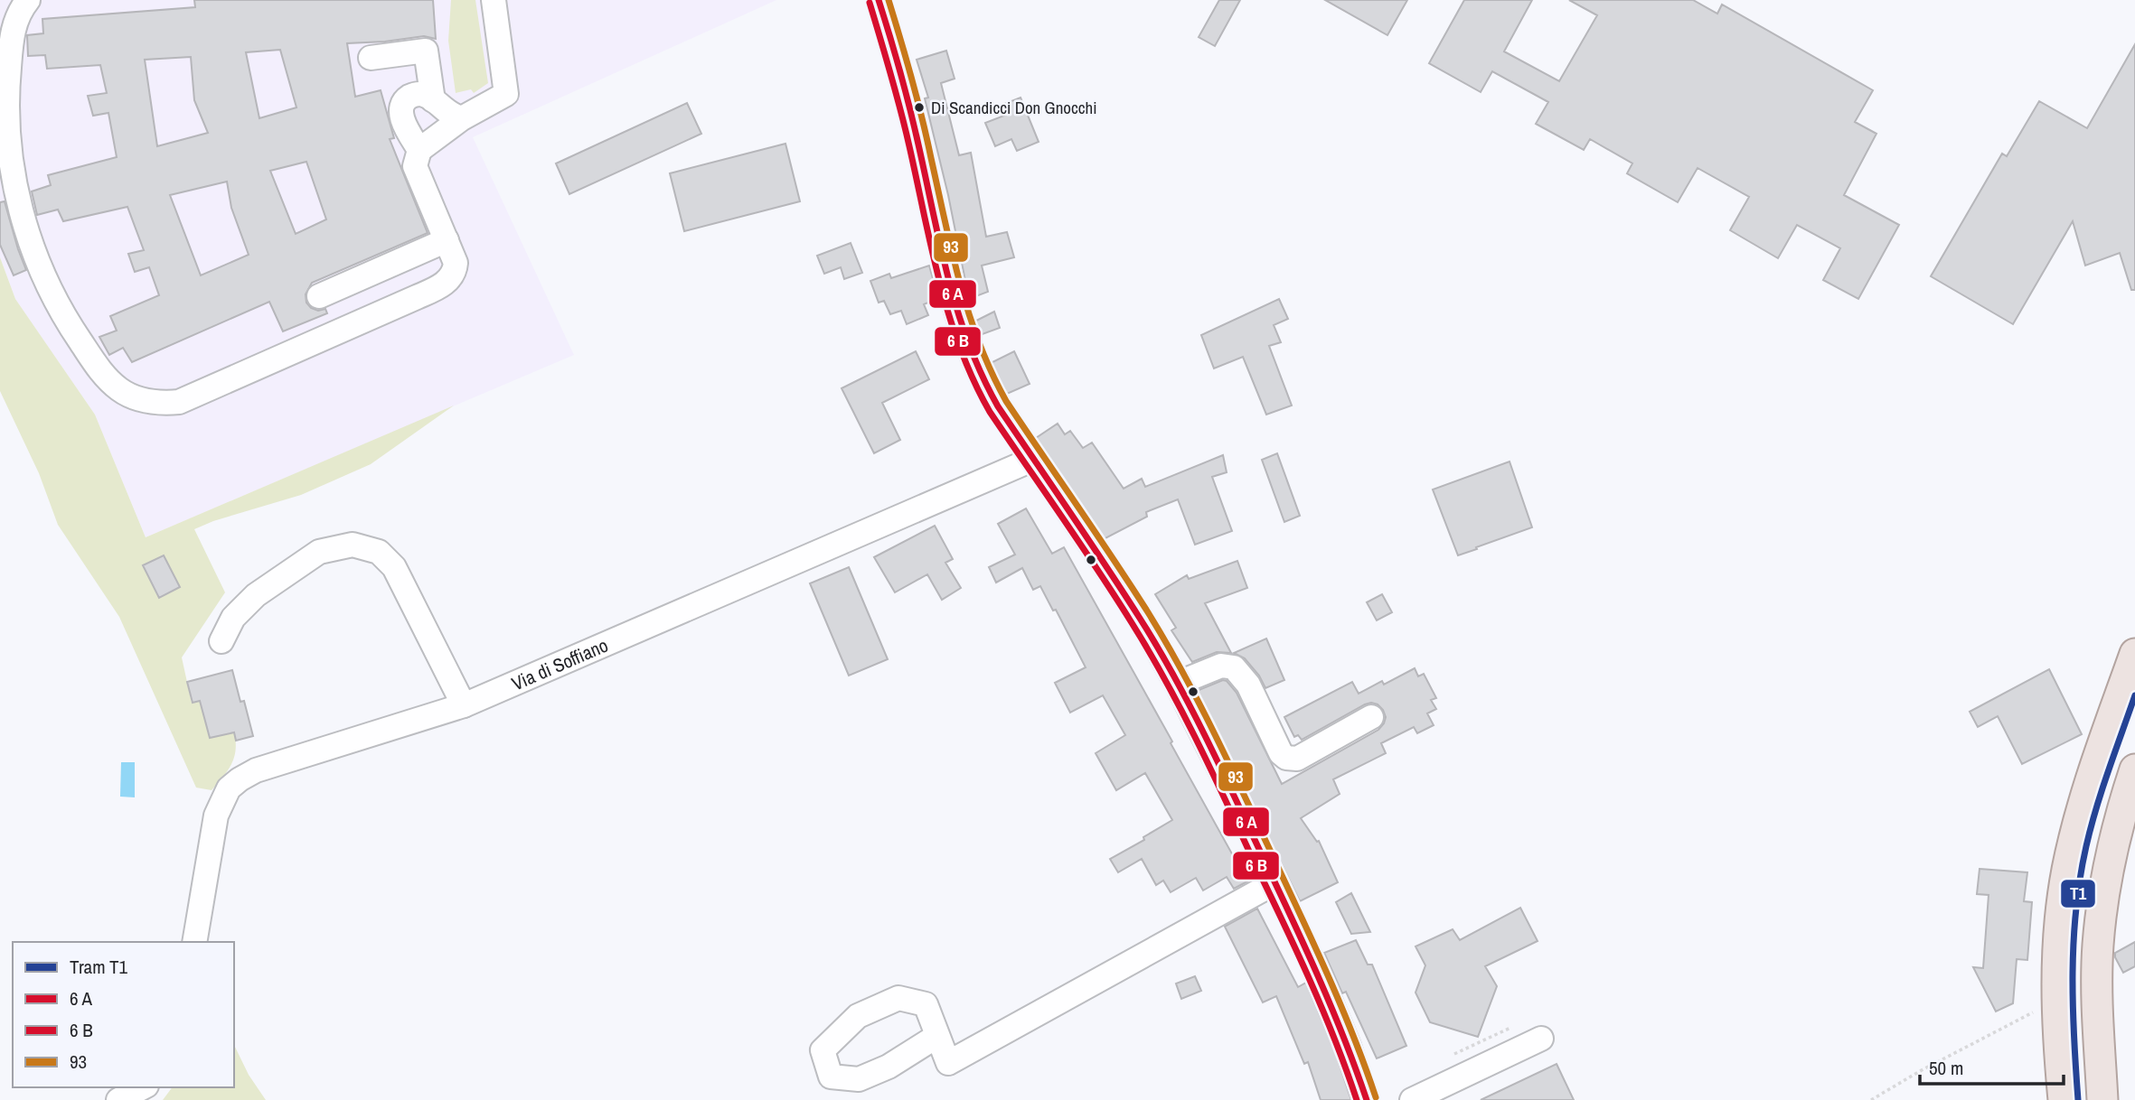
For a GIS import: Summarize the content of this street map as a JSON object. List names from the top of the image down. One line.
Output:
{"streets":{"street":["Via di Soffiano"]},"places":["Di Scandicci Don Gnocchi"],"lines":["transit line 93","tram line T1"],"legend":["Tram T1","6 A","6 B","93"],"scale_bar":"50 m"}
